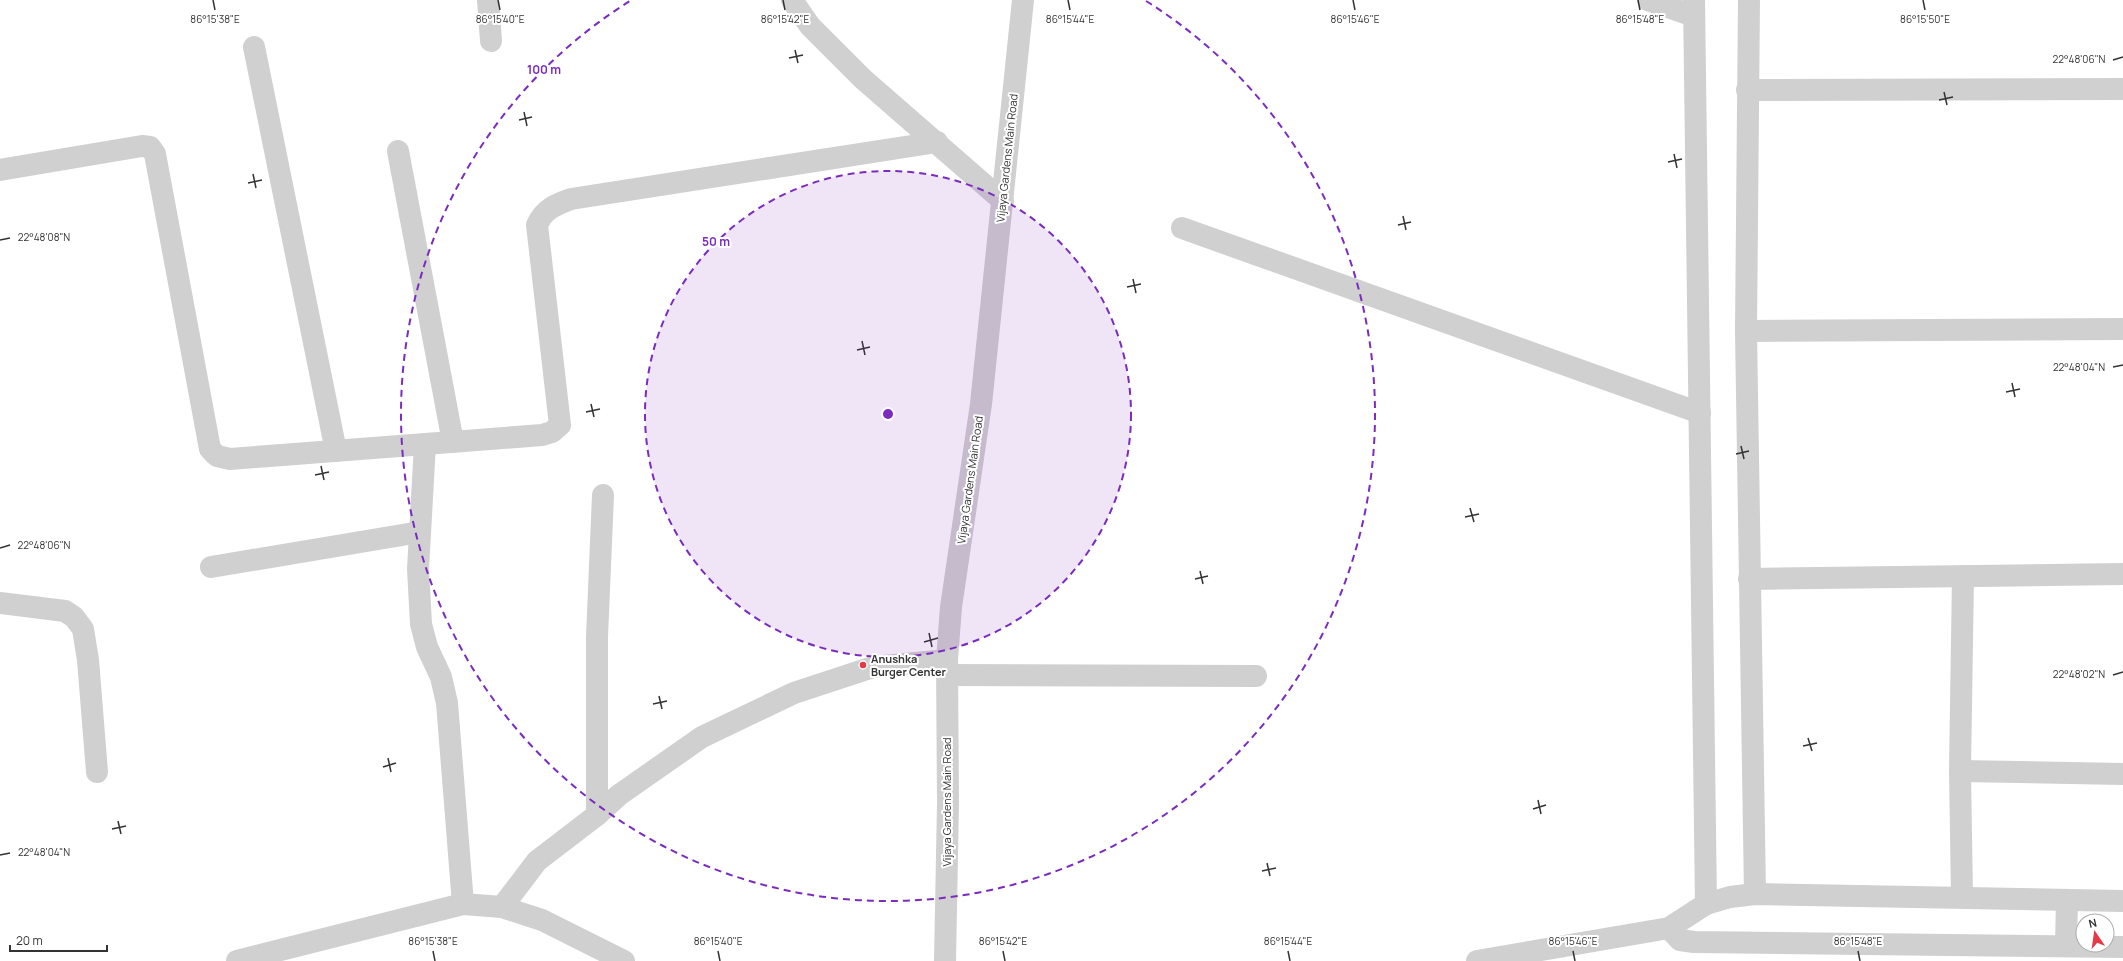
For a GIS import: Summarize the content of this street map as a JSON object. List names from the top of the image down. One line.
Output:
{"streets":{"street":["Vijaya Gardens Main Road"]},"places":["Anushka Burger Center"],"scale_bar":"20 m","north":"top","coordinates":["86°15'38\"E","86°15'40\"E","86°15'42\"E","86°15'44\"E","86°15'46\"E","86°15'48\"E","86°15'50\"E","22°48'06\"N","22°48'08\"N","22°48'04\"N","22°48'02\"N"],"rings":["100 m","50 m"]}
